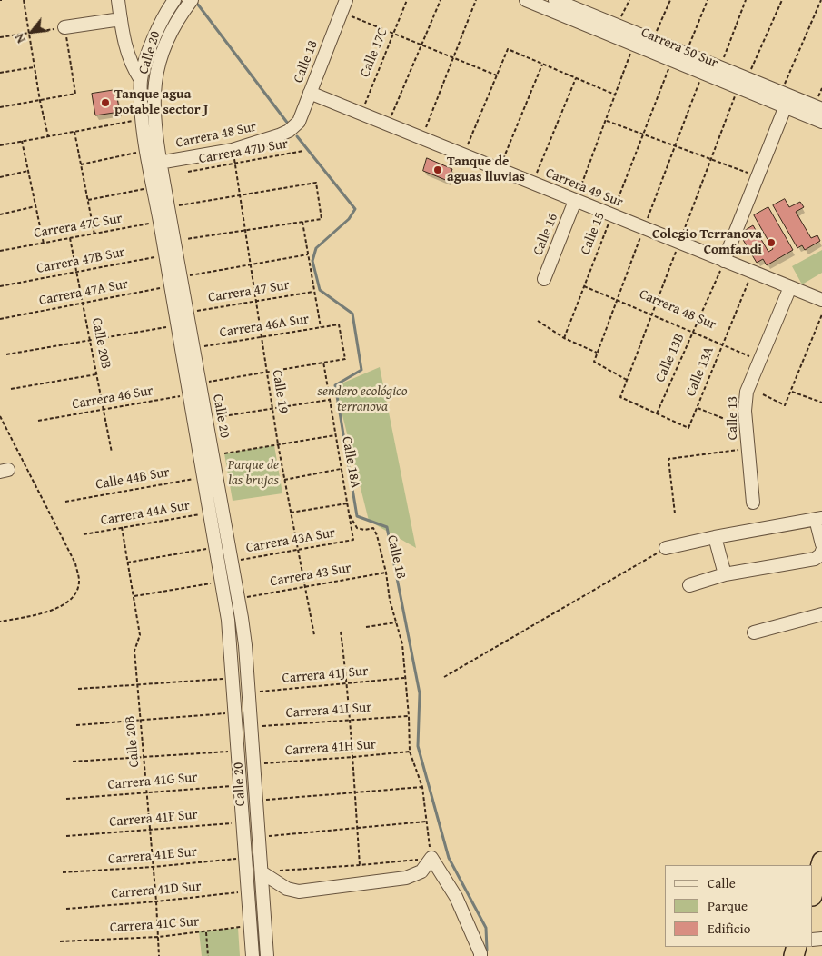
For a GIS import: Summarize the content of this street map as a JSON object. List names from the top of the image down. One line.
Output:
{"streets":{"street":["Carrera 50 Sur","Calle 20","Calle 18","Carrera 48 Sur","Carrera 49 Sur","Calle 16","Calle 13"],"path":["Calle 17C","Carrera 47D Sur","Carrera 47C Sur","Calle 15","Carrera 47B Sur","Carrera 47 Sur","Carrera 47A Sur","Carrera 46A Sur","Calle 20B","Calle 13B","Calle 13A","Calle 19","Carrera 46 Sur","Calle 18A","Calle 44B Sur","Carrera 44A Sur","Carrera 43A Sur","Carrera 43 Sur","Carrera 41J Sur","Carrera 41I Sur","Carrera 41H Sur","Carrera 41G Sur","Carrera 41F Sur","Carrera 41E Sur","Carrera 41D Sur","Carrera 41C Sur"]},"crossings":[["Carrera 50 Sur","Calle 15"],["Calle 20","Carrera 48 Sur"],["Calle 20","Carrera 47C Sur"],["Calle 20","Carrera 47B Sur"],["Calle 20","Carrera 47 Sur"],["Calle 20","Carrera 47A Sur"],["Calle 20","Carrera 46A Sur"],["Calle 20","Carrera 46 Sur"],["Calle 20","Calle 44B Sur"],["Calle 20","Carrera 44A Sur"],["Calle 20","Carrera 43A Sur"],["Calle 20","Carrera 43 Sur"],["Calle 20","Carrera 41J Sur"],["Calle 20","Carrera 41I Sur"],["Calle 20","Carrera 41H Sur"],["Calle 20","Carrera 41G Sur"],["Calle 20","Carrera 41F Sur"],["Calle 20","Carrera 41E Sur"],["Calle 20","Carrera 41D Sur"],["Calle 20","Carrera 41C Sur"],["Calle 17C","Carrera 49 Sur"],["Calle 18","Carrera 48 Sur"],["Calle 18","Carrera 49 Sur"],["Calle 18","Calle 18A"],["Calle 18","Carrera 43 Sur"],["Calle 18","Carrera 41J Sur"],["Calle 18","Carrera 41I Sur"],["Calle 18","Carrera 41H Sur"],["Carrera 48 Sur","Calle 15"],["Carrera 48 Sur","Calle 13B"],["Carrera 48 Sur","Calle 13A"],["Carrera 48 Sur","Calle 19"],["Carrera 48 Sur","Calle 13"],["Carrera 47D Sur","Calle 19"],["Carrera 49 Sur","Calle 15"],["Carrera 49 Sur","Calle 16"],["Carrera 49 Sur","Calle 13B"],["Carrera 49 Sur","Calle 13A"],["Carrera 49 Sur","Calle 13"],["Carrera 47C Sur","Calle 20B"],["Carrera 47B Sur","Calle 20B"],["Carrera 47 Sur","Calle 19"],["Carrera 47A Sur","Calle 20B"],["Carrera 46A Sur","Calle 19"],["Carrera 46A Sur","Calle 18A"],["Calle 20B","Carrera 46 Sur"],["Calle 20B","Carrera 44A Sur"],["Calle 20B","Carrera 41G Sur"],["Calle 20B","Carrera 41F Sur"],["Calle 20B","Carrera 41E Sur"],["Calle 20B","Carrera 41D Sur"],["Calle 20B","Carrera 41C Sur"],["Calle 13B","Calle 13A"],["Calle 19","Carrera 43A Sur"],["Calle 19","Carrera 43 Sur"],["Calle 18A","Carrera 43A Sur"]],"parks":["sendero ecológico terranova","Parque de las brujas"],"places":["Tanque agua potable sector J","Tanque de aguas lluvias","Colegio Terranova Comfandi"],"legend":["Calle","Parque","Edificio"],"north":"bottom left"}
